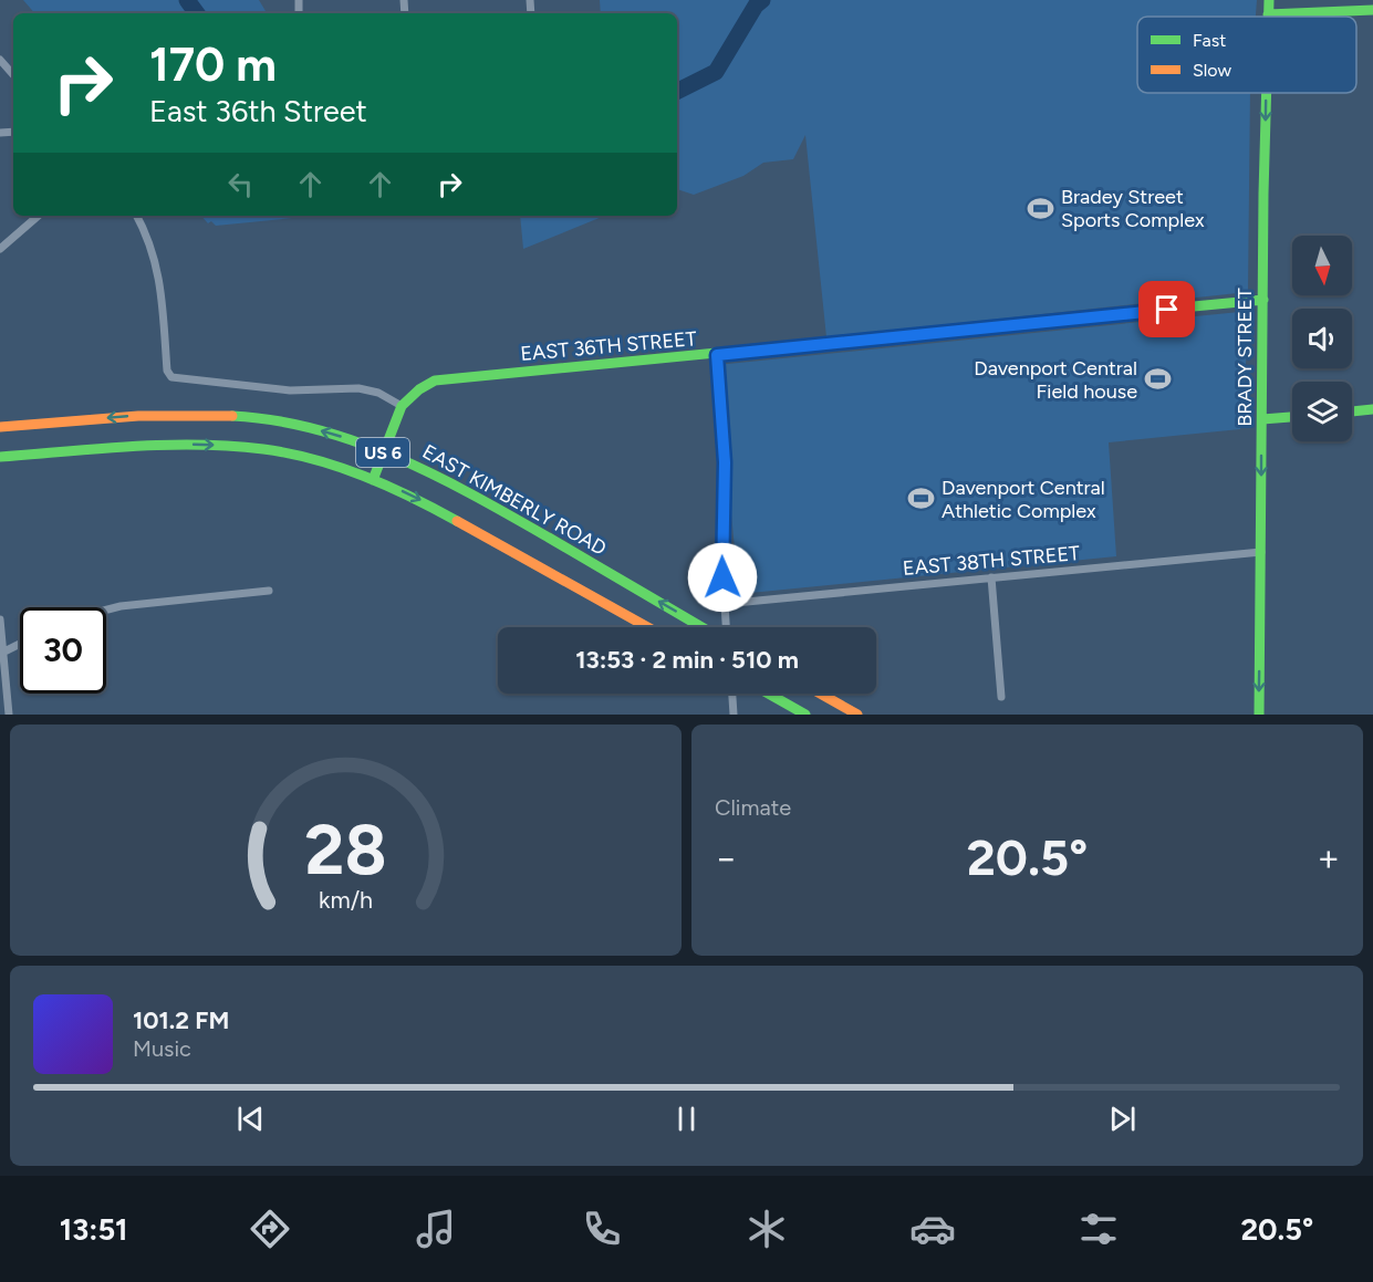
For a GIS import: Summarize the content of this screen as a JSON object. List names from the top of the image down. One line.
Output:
{"streets":{"main road":["EAST 36TH STREET","BRADY STREET","US 6","EAST KIMBERLY ROAD"],"street":["EAST 38TH STREET"]},"crossings":[["EAST 36TH STREET","BRADY STREET"],["BRADY STREET","EAST 38TH STREET"]],"one_way":["BRADY STREET"],"places":{"sports":["Bradey Street Sports Complex","Davenport Central Field house","Davenport Central Athletic Complex"]},"legend":["Fast","Slow"],"north":"bottom","page":{"turn":["170 m","East 36th Street"],"limit":"30","trip":"13:53 · 2 min · 510 m","tile":"Climate","heat":["−","20.5°","+"],"song":["101.2 FM","Music"],"tabs":["13:51","20.5°"],"gauge":["28","km/h"]}}
